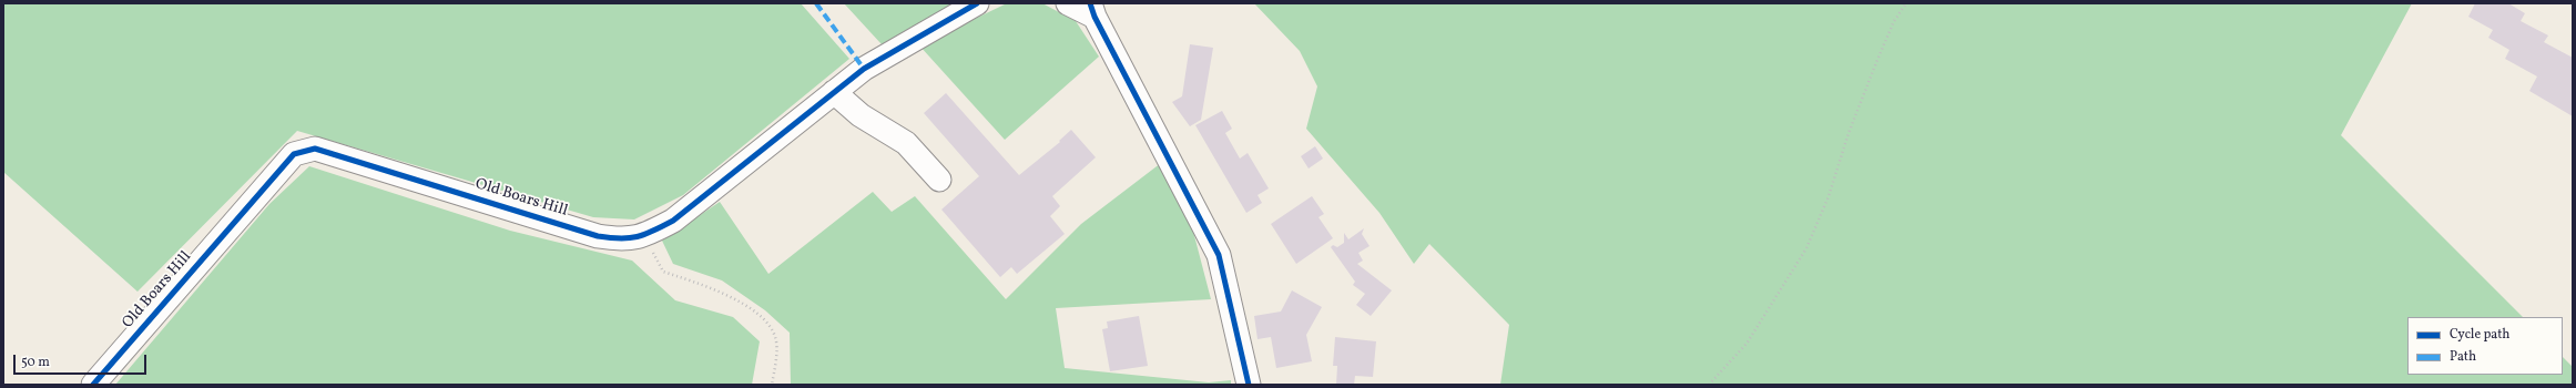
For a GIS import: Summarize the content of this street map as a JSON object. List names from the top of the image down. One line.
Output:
{"streets":{"street":["Old Boars Hill"]},"legend":["Cycle path","Path"],"scale_bar":"50 m"}
